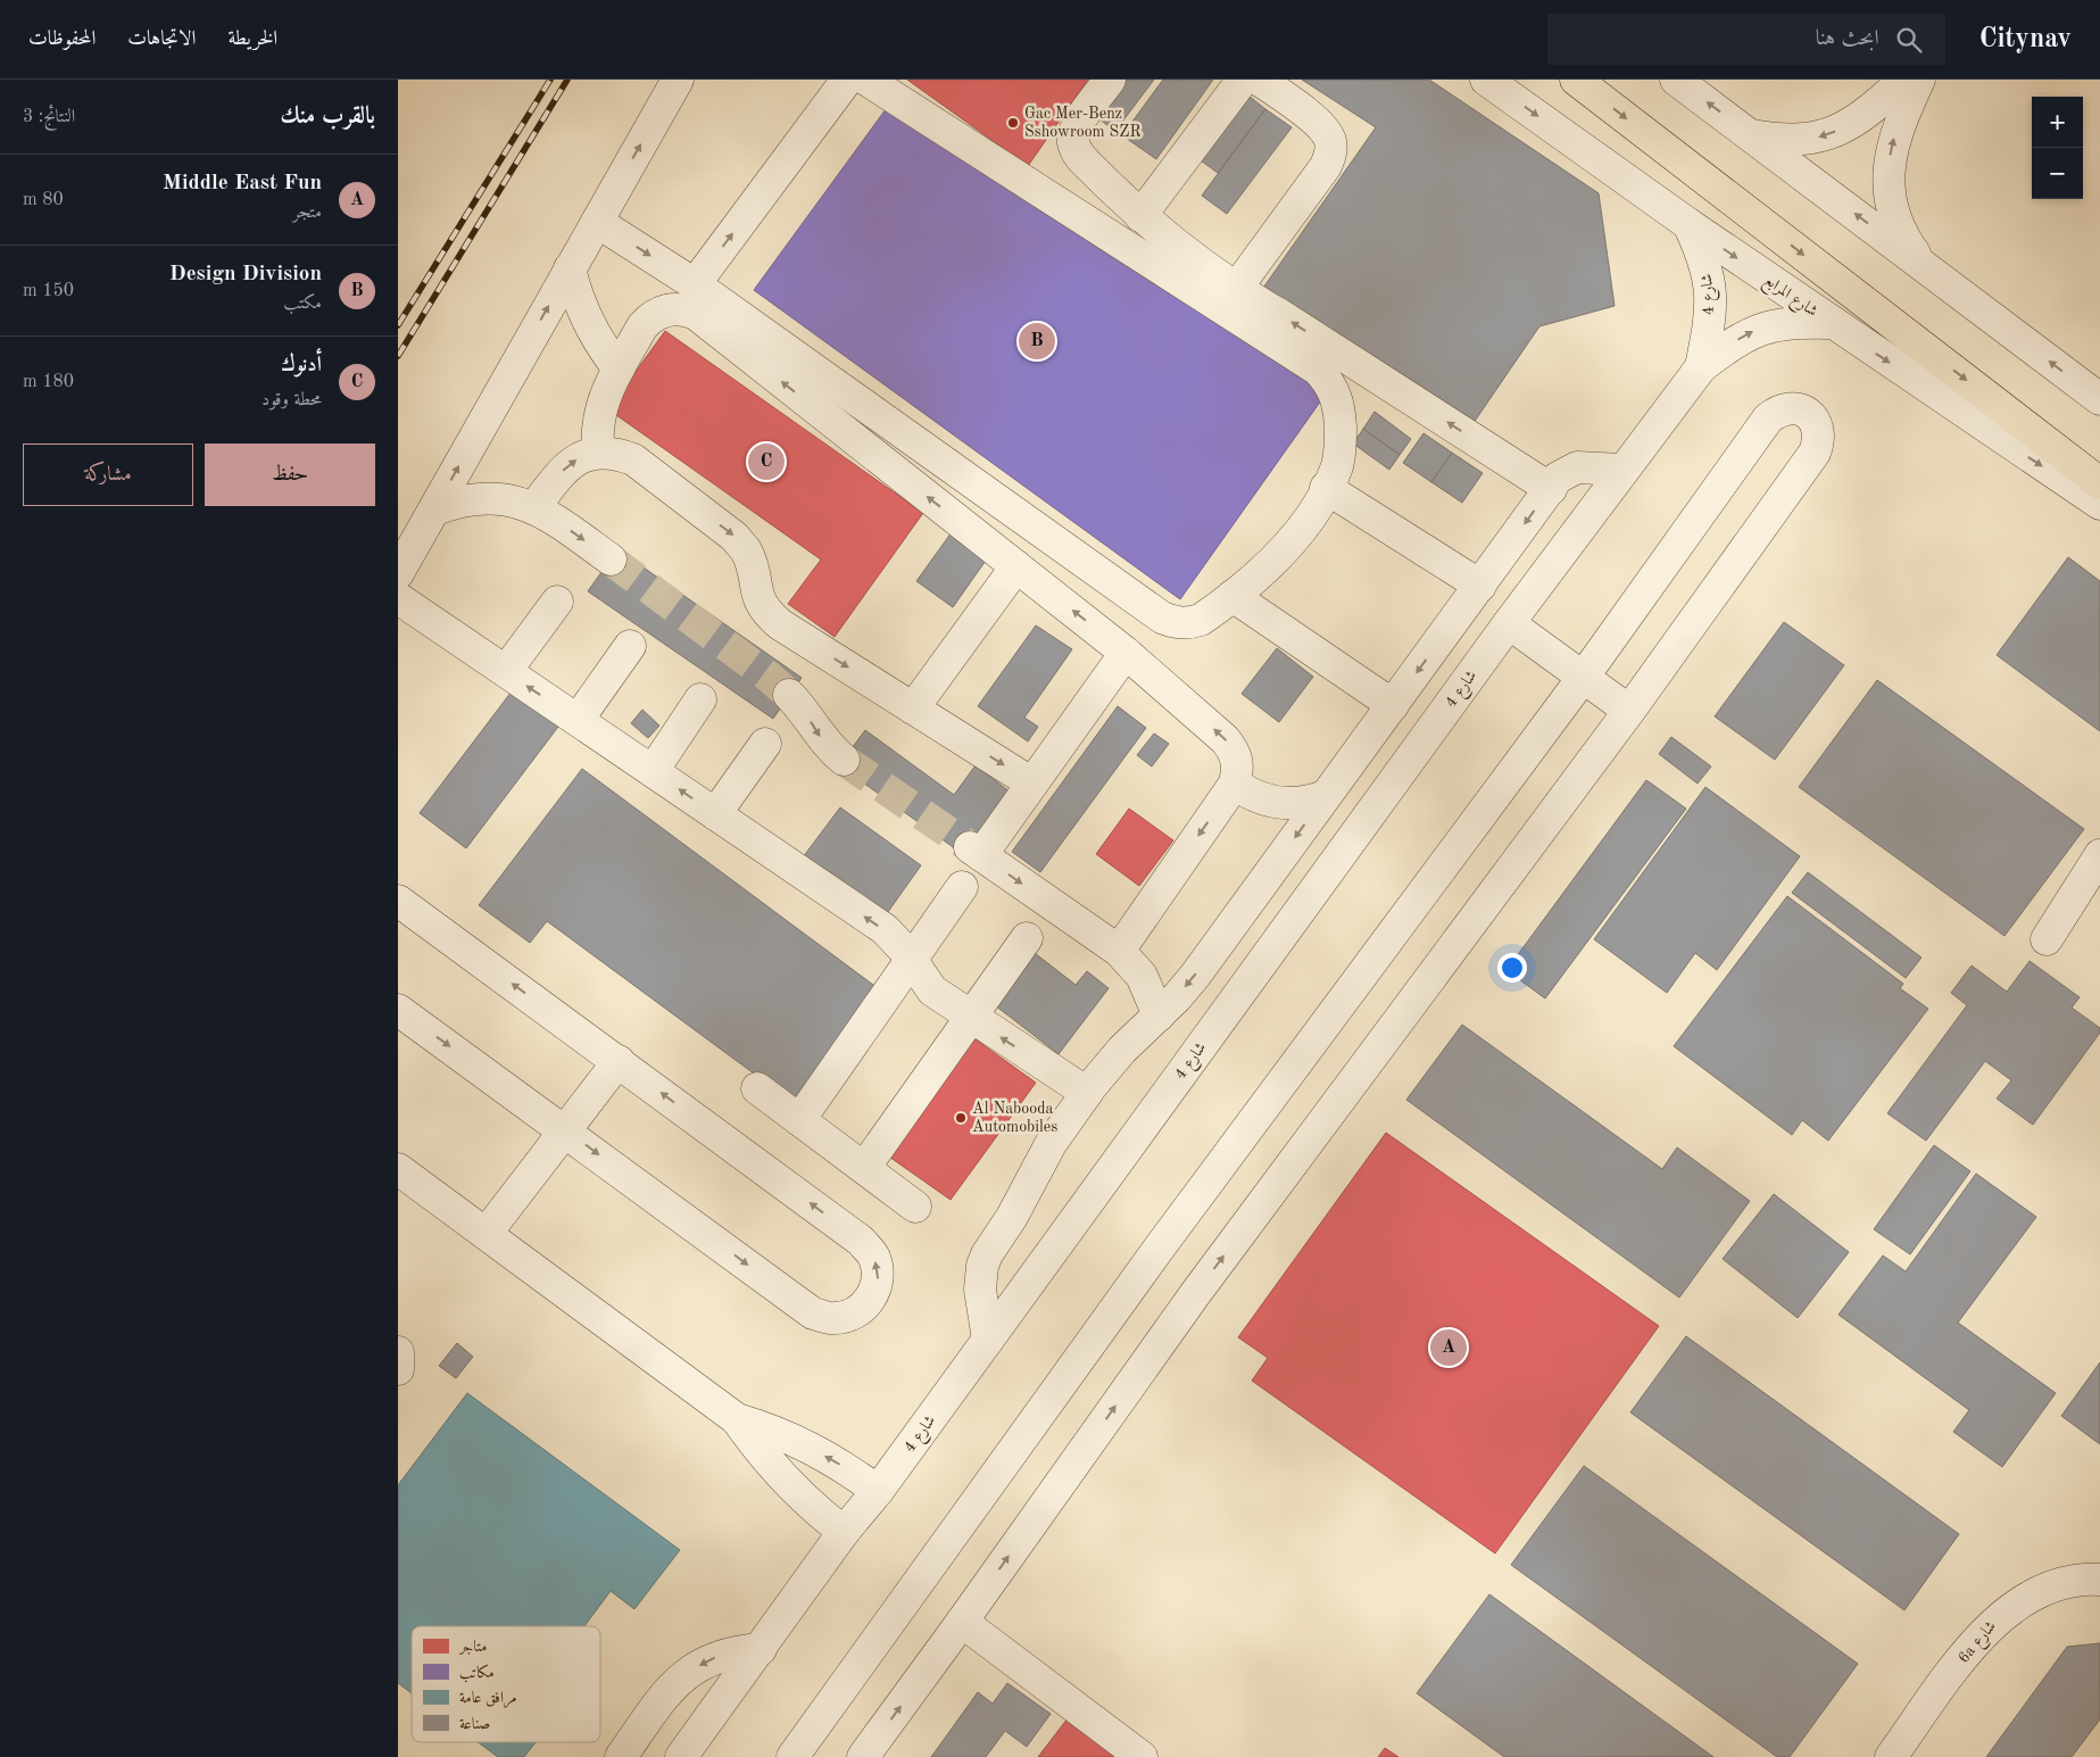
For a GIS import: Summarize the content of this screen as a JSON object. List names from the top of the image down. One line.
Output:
{"streets":{"street":["شارع 4","شارع المرابع","6a شارع"]},"crossings":[["شارع 4","شارع المرابع"]],"places":["Gac Mer-Benz Sshowroom SZR","Al Nabooda Automobiles"],"legend":["متاجر","مكاتب","مرافق عامة","صناعة"],"page":{"header":"Citynav","search":"ابحث هنا","nav":["الخريطة","الاتجاهات","المحفوظات"],"heading":["بالقرب منك","النتائج: 3"],"map_buttons":["+","−"],"list":[{"mark":"A","name":"Middle East Fun","note":"متجر","value":"80 m"},{"mark":"B","name":"Design Division","note":"مكتب","value":"150 m"},{"mark":"C","name":"أدنوك","note":"محطة وقود","value":"180 m"}],"pins":["B","C","A"],"buttons":["حفظ","مشاركة"]}}
